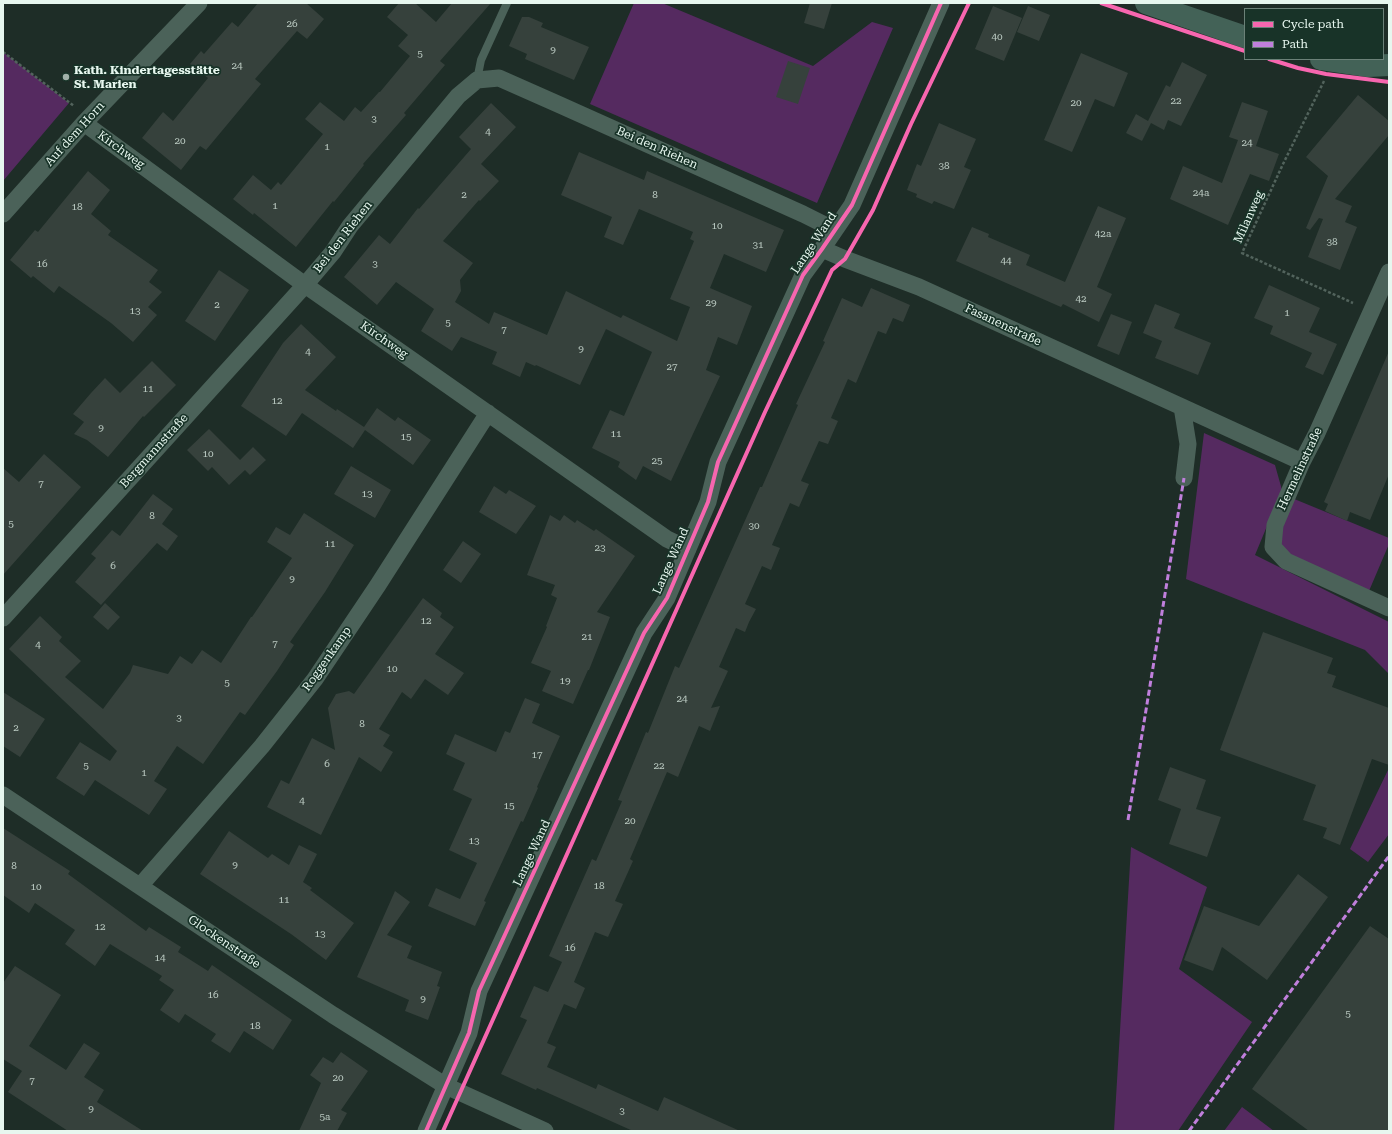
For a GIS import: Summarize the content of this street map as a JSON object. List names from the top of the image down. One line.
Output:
{"streets":{"street":["Auf dem Horn","Bei den Riehen","Kirchweg","Lange Wand","Fasanenstraße","Bergmannstraße","Hermelinstraße","Roggenkamp","Glockenstraße"],"path":["Milanweg"]},"crossings":[["Auf dem Horn","Kirchweg"],["Bei den Riehen","Kirchweg"],["Bei den Riehen","Lange Wand"],["Bei den Riehen","Bergmannstraße"],["Kirchweg","Lange Wand"],["Kirchweg","Bergmannstraße"],["Kirchweg","Roggenkamp"],["Milanweg","Hermelinstraße"],["Lange Wand","Fasanenstraße"],["Lange Wand","Glockenstraße"],["Fasanenstraße","Hermelinstraße"],["Roggenkamp","Glockenstraße"]],"places":["Kath. Kindertagesstätte St. Marien"],"house_numbers":["26","40","9","5","24","22","20","3","4","20","24","1","38","24a","2","8","1","18","10","42a","38","31","44","16","3","42","29","2","13","1","5","7","9","4","27","11","12","9","11","15","10","25","7","13","8","5","30","11","23","6","9","12","21","7","4","10","19","5","24","3","8","2","17","6","5","22","1","4","15","20","13","9","8","18","10","11","12","13","16","14","16","9","5","18","20","7","9","3","5a"],"legend":["Cycle path","Path"]}
